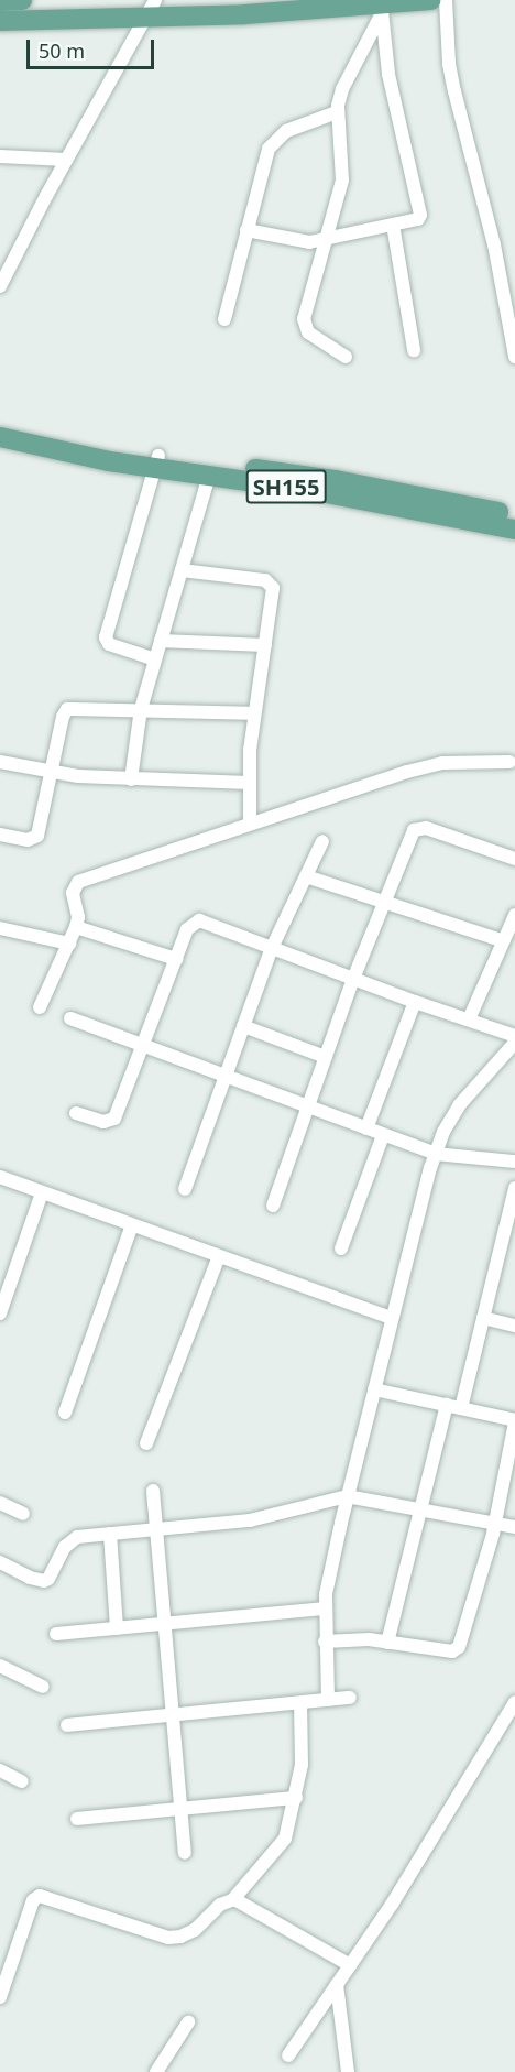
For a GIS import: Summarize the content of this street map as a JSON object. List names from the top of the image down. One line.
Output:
{"streets":{"main road":["SH155"]},"scale_bar":"50 m"}
